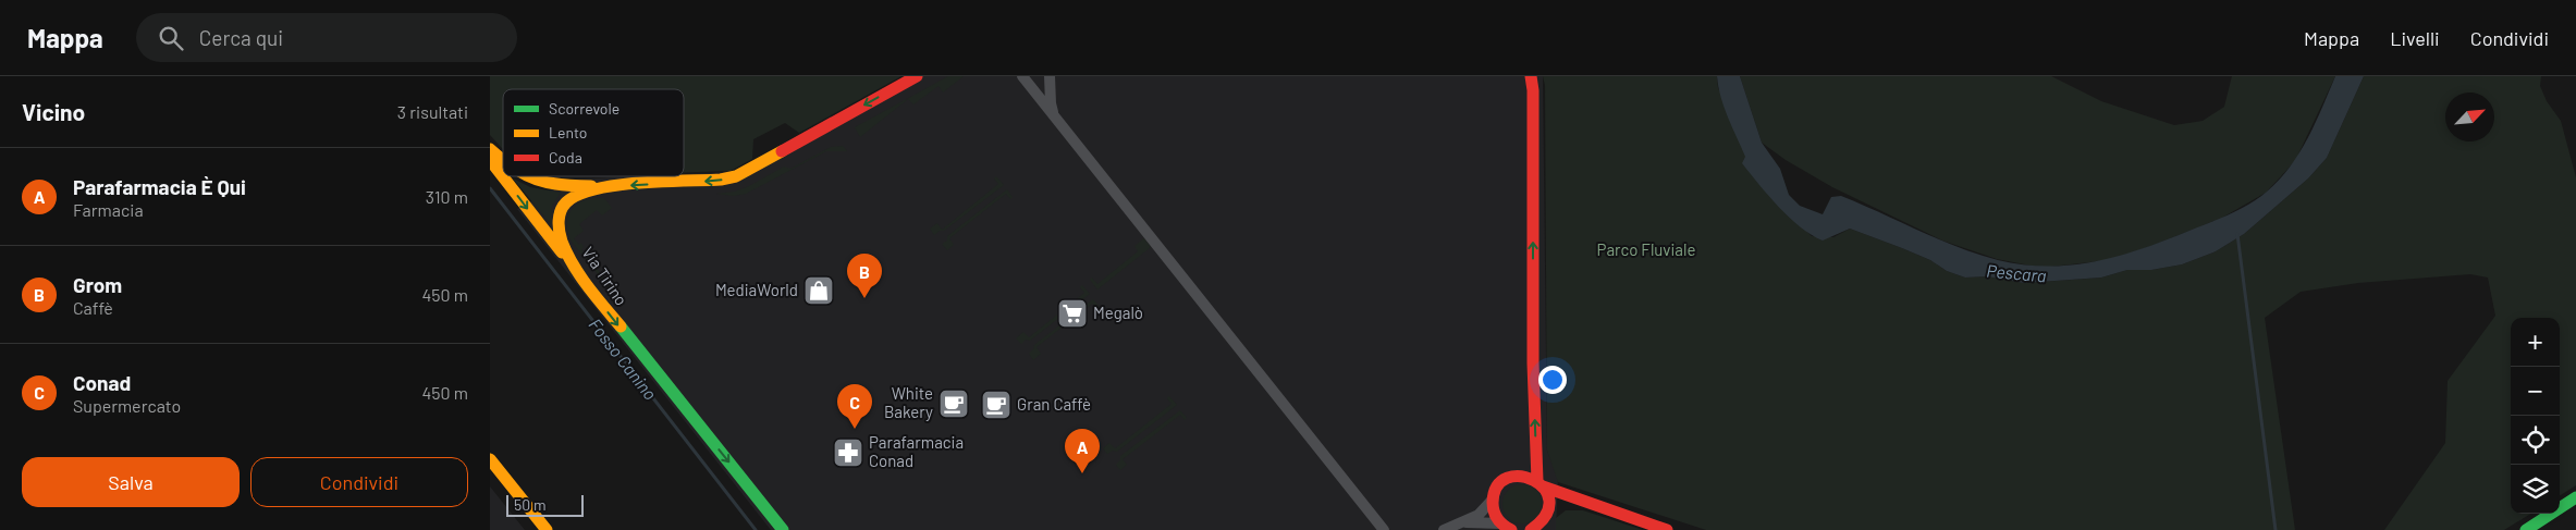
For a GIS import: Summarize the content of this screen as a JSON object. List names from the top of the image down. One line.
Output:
{"streets":{"main road":["Via Tirino"]},"water":["Pescara","Fosso Canino"],"parks":["Parco Fluviale"],"places":{"shop":["MediaWorld"],"supermarket":["Megalò"],"cafe":["White Bakery","Gran Caffè"],"pharmacy":["Parafarmacia Conad"]},"legend":["Scorrevole","Lento","Coda"],"scale_bar":"50 m","north":"top right","page":{"header":"Mappa","search":"Cerca qui","nav":["Mappa","Livelli","Condividi"],"heading":["Vicino","3 risultati"],"list":[{"mark":"A","name":"Parafarmacia È Qui","note":"Farmacia","value":"310 m"},{"mark":"B","name":"Grom","note":"Caffè","value":"450 m"},{"mark":"C","name":"Conad","note":"Supermercato","value":"450 m"}],"pins":["B","C","A"],"map_buttons":["+","−"],"buttons":["Salva","Condividi"],"scale":"50 m"}}
